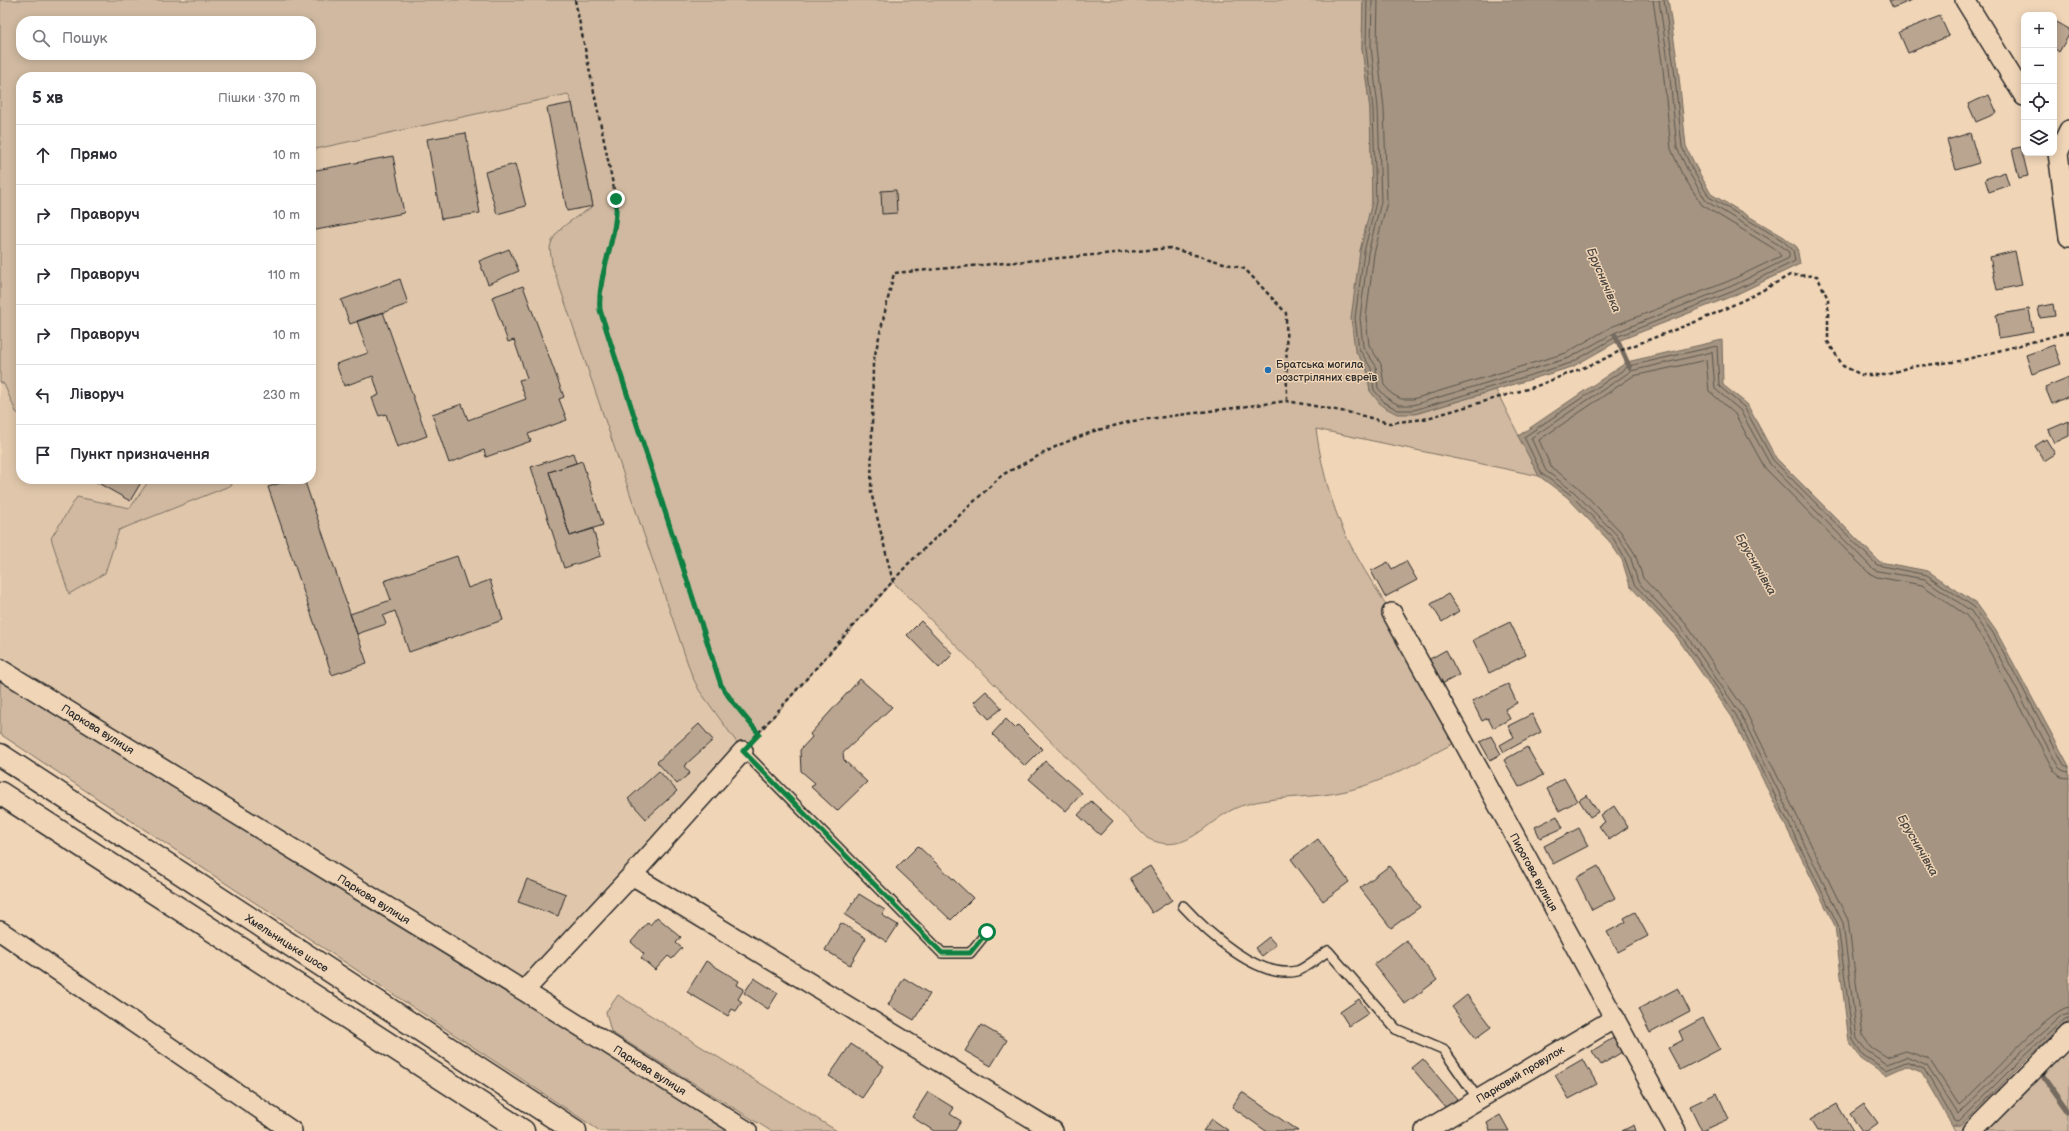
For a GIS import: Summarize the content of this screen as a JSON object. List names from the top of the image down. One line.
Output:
{"streets":{"highway":["Хмельницьке шосе"],"street":["Паркова вулиця","Пирогова вулиця","Парковий провулок"]},"crossings":[["Пирогова вулиця","Парковий провулок"]],"water":["Брусничівка"],"places":["Братська могила розстріляних євреїв"],"page":{"map_buttons":["+","−"],"search":"Пошук","heading":["5 хв","Пішки · 370 m"],"list":[["Прямо","10 m"],["Праворуч","10 m"],["Праворуч","110 m"],["Праворуч","10 m"],["Ліворуч","230 m"],"Пункт призначення"]}}
